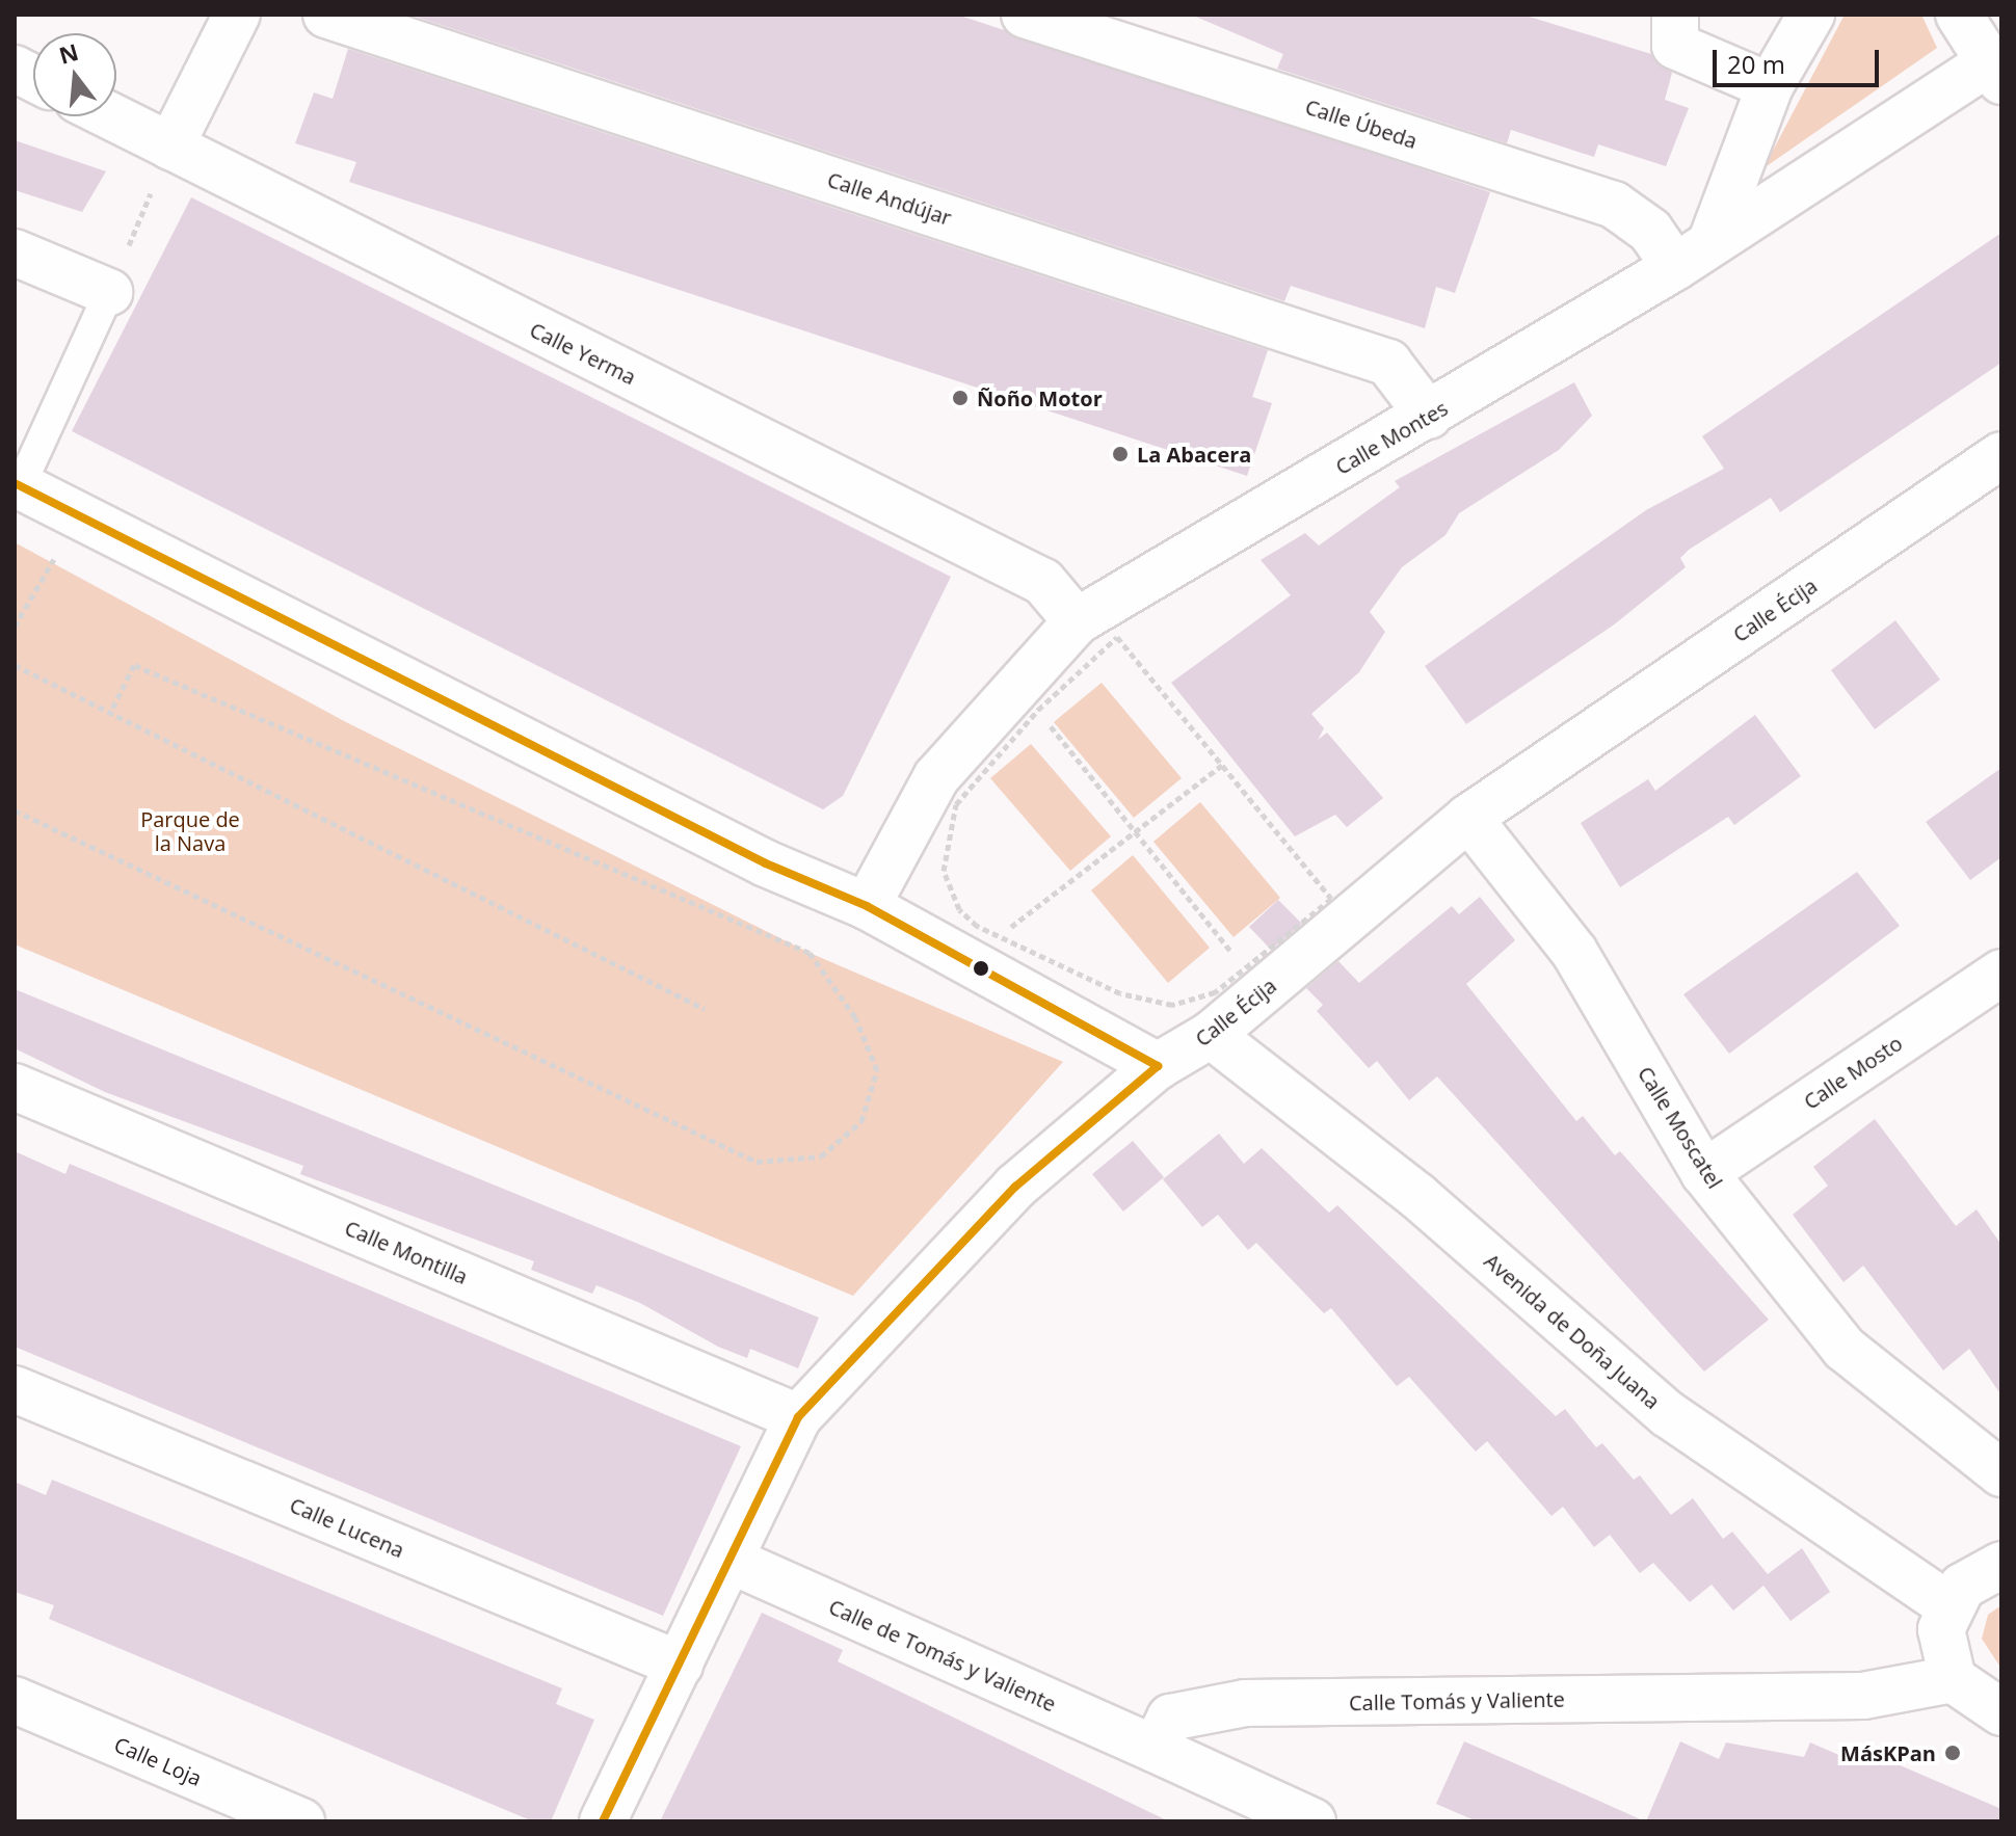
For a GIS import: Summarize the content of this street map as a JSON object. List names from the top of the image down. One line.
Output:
{"streets":{"street":["Calle Úbeda","Calle Andújar","Calle Yerma","Calle Montes","Calle Écija","Calle Mosto","Calle Moscatel","Calle Montilla","Avenida de Doña Juana","Calle Lucena","Calle de Tomás y Valiente","Calle Tomás y Valiente","Calle Loja"]},"crossings":[["Calle Úbeda","Calle Montes"],["Calle Andújar","Calle Montes"],["Calle Yerma","Calle Montes"],["Calle Écija","Calle Moscatel"],["Calle Écija","Calle Montilla"],["Calle Écija","Avenida de Doña Juana"],["Calle Écija","Calle Lucena"],["Calle Écija","Calle de Tomás y Valiente"],["Calle Mosto","Calle Moscatel"],["Calle de Tomás y Valiente","Calle Tomás y Valiente"]],"parks":["Parque de la Nava"],"places":["Ñoño Motor","La Abacera","MásKPan"],"scale_bar":"20 m","north":"top"}
